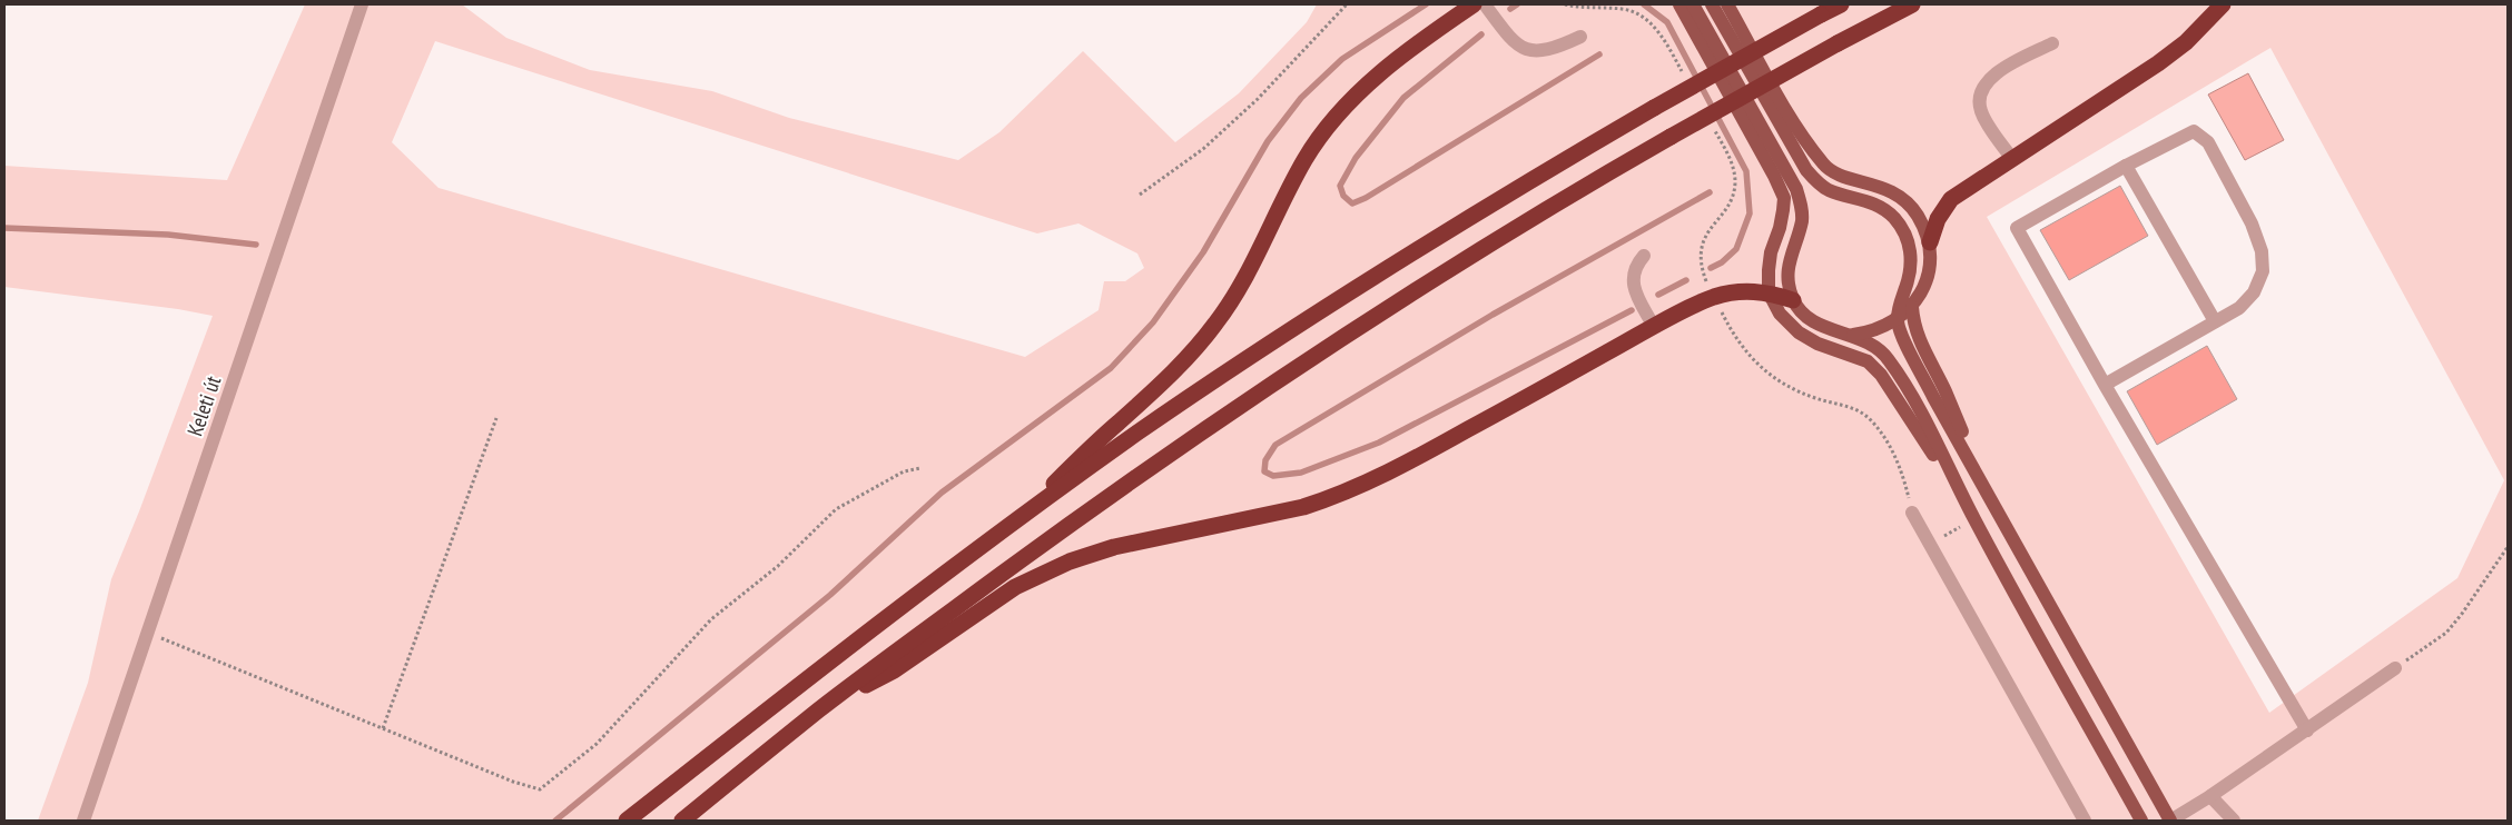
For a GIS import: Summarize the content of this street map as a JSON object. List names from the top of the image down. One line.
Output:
{"streets":{"street":["Keleti út"]}}
